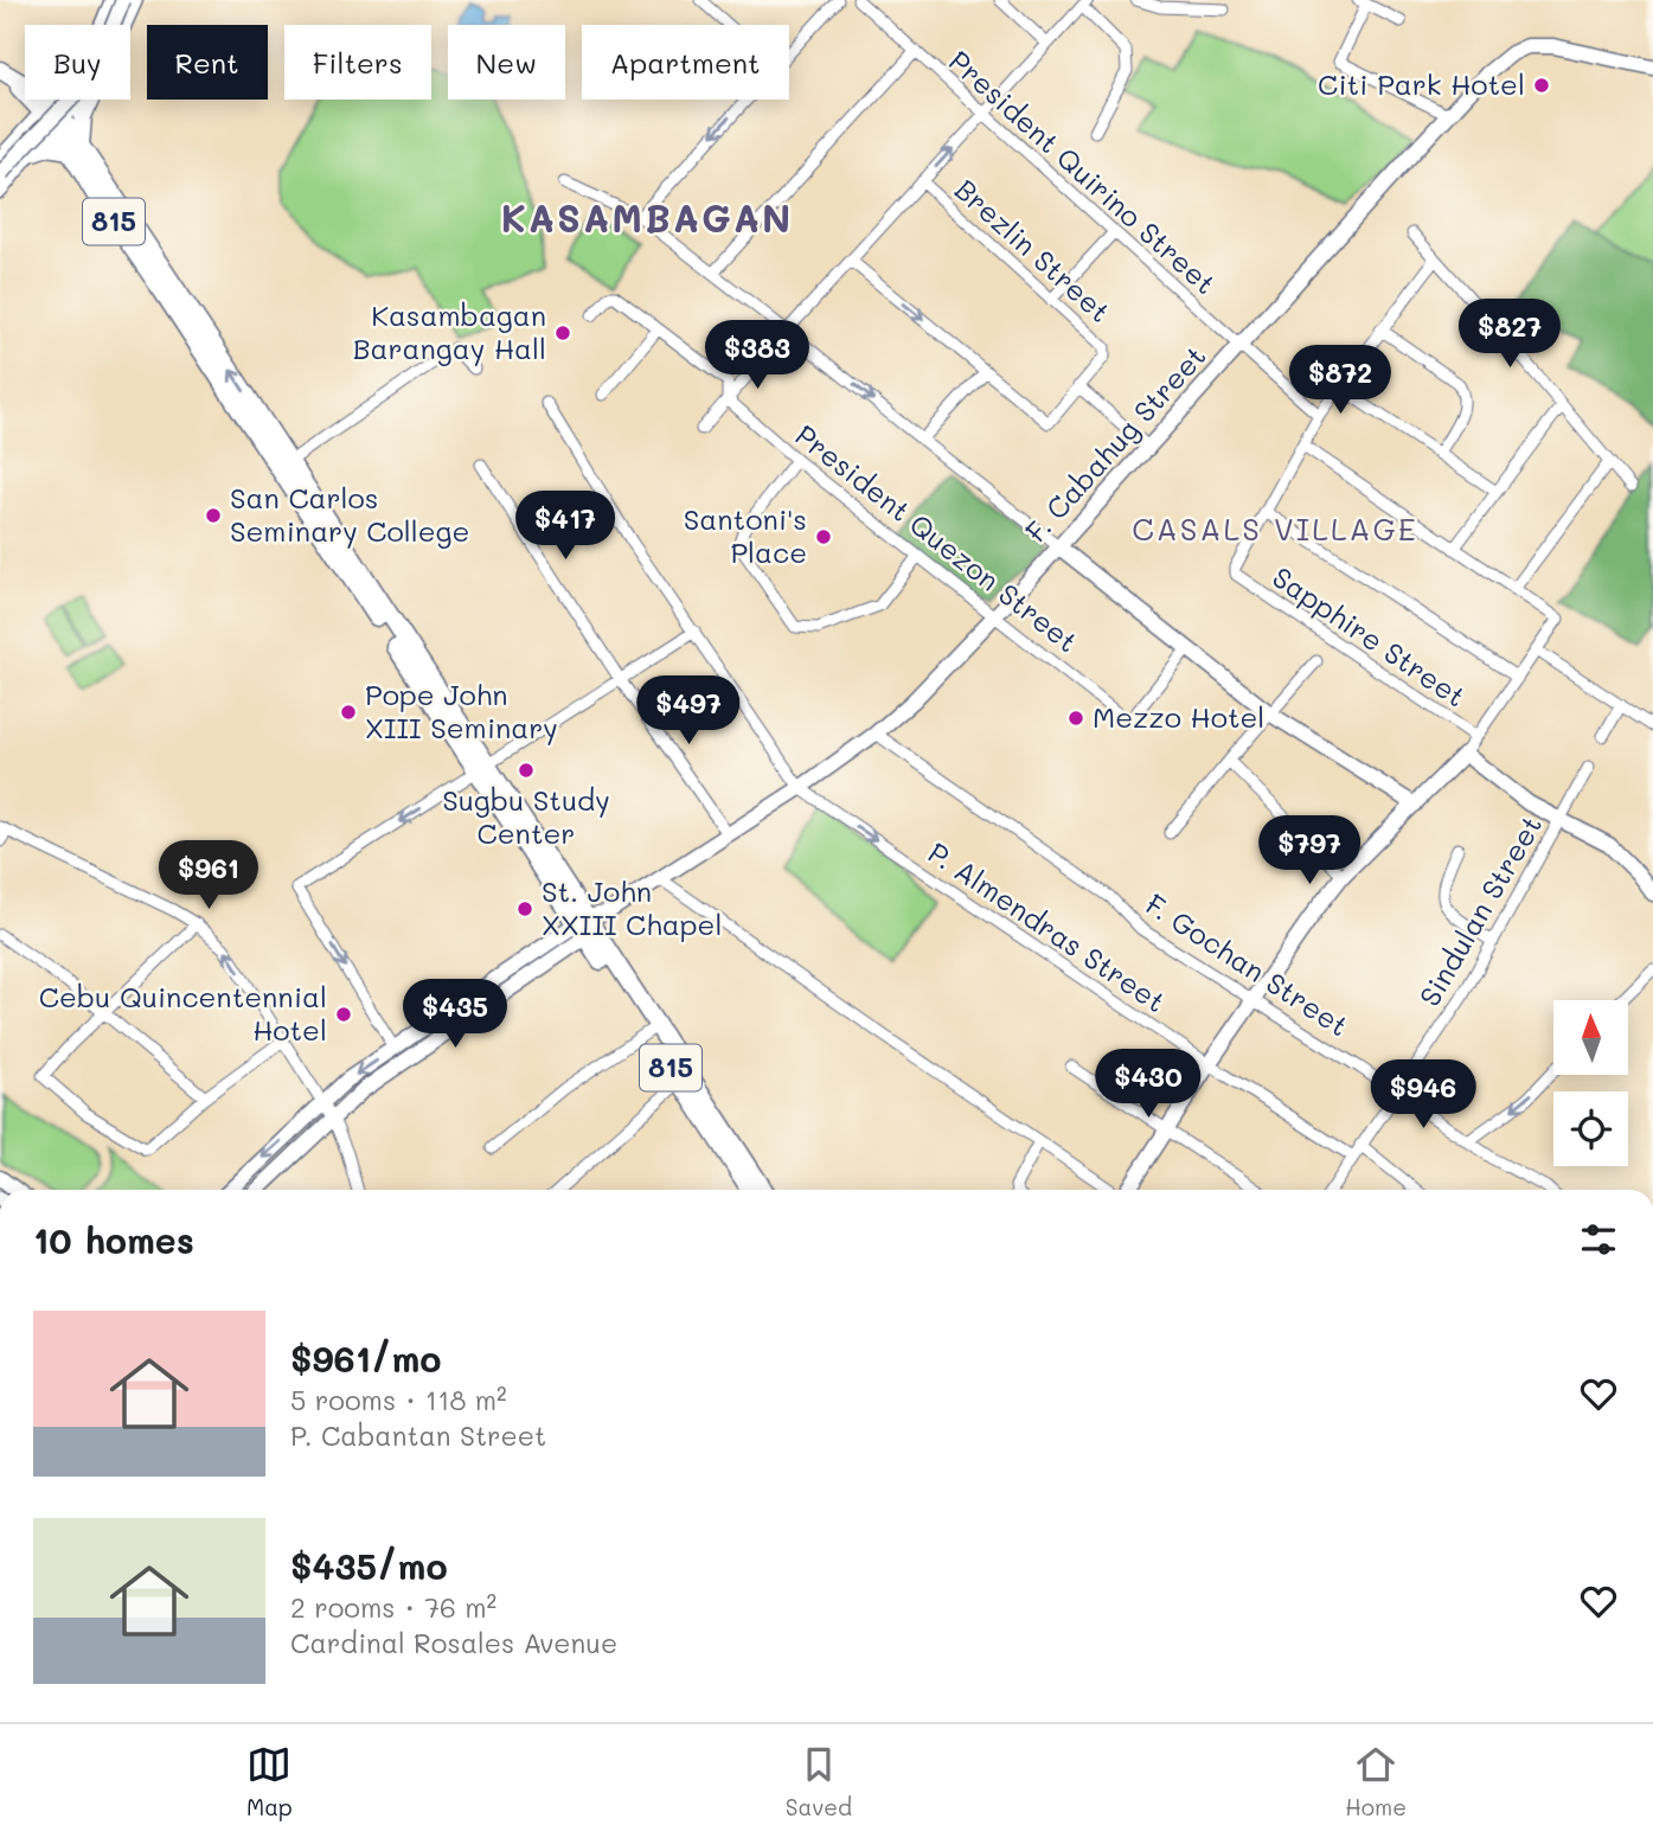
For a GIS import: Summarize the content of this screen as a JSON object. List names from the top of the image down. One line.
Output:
{"streets":{"main road":["815","F. Cabahug Street"],"street":["President Quirino Street","Brezlin Street","President Quezon Street","Sapphire Street","Sindulan Street","P. Almendras Street","F. Gochan Street"]},"crossings":[["President Quirino Street","F. Cabahug Street"],["815","F. Cabahug Street"],["F. Cabahug Street","President Quezon Street"],["F. Cabahug Street","P. Almendras Street"],["F. Cabahug Street","F. Gochan Street"],["Sindulan Street","P. Almendras Street"],["Sindulan Street","F. Gochan Street"]],"one_way":["P. Almendras Street"],"districts":["KASAMBAGAN","CASALS VILLAGE"],"places":["Citi Park Hotel","Kasambagan Barangay Hall","San Carlos Seminary College","Santoni's Place","Pope John XIII Seminary","Mezzo Hotel","Sugbu Study Center","St. John XXIII Chapel","Cebu Quincentennial Hotel"],"north":"top","page":{"chip":["Buy","Rent","Filters","New","Apartment"],"price":["$827","$383","$872","$417","$497","$797","$961","$435","$430","$946"],"heading":"10 homes","list":[{"name":"$961/mo","note":"5 rooms · 118 m² · P. Cabantan Street"},{"name":"$435/mo","note":"2 rooms · 76 m² · Cardinal Rosales Avenue"}],"tabs":["Map","Saved","Home"]}}
